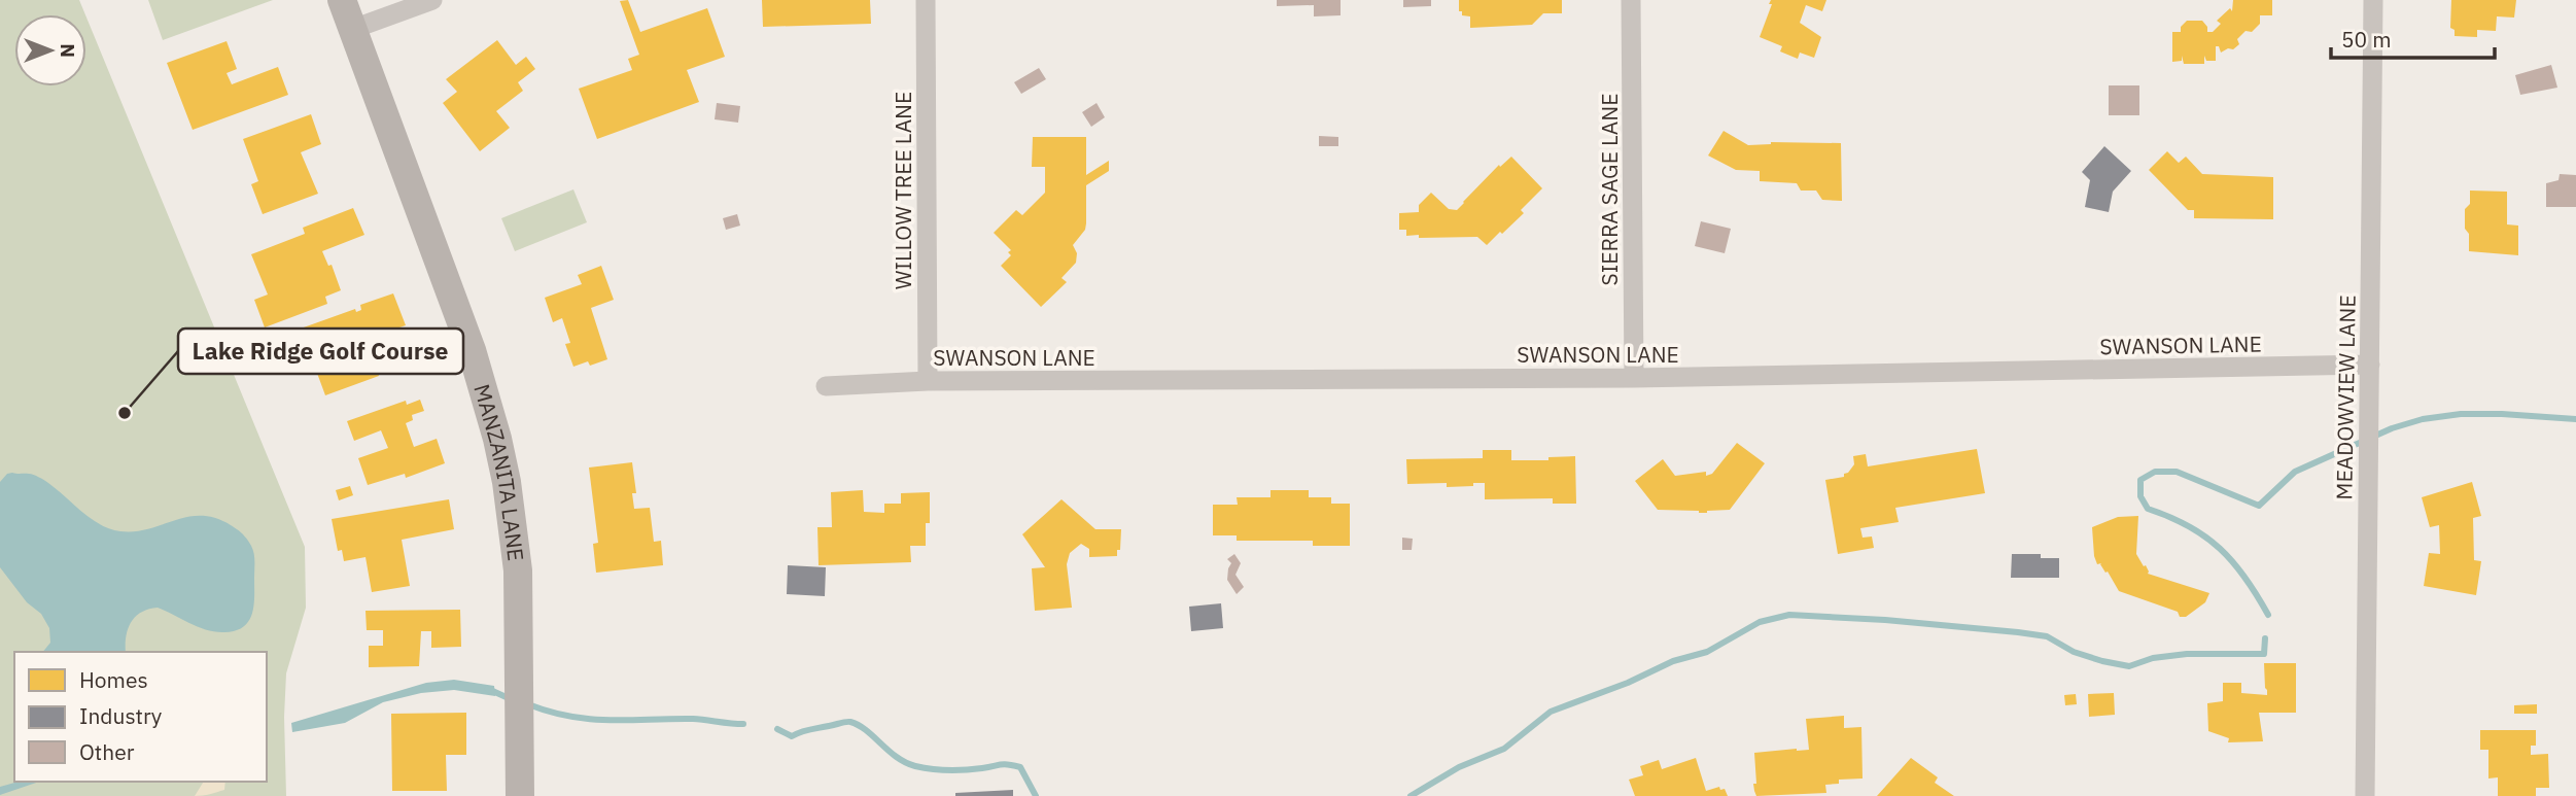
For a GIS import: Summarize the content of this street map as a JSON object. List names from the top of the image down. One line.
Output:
{"streets":{"street":["SIERRA SAGE LANE","WILLOW TREE LANE","SWANSON LANE","MEADOWVIEW LANE","MANZANITA LANE"]},"crossings":[["SIERRA SAGE LANE","SWANSON LANE"],["WILLOW TREE LANE","SWANSON LANE"],["SWANSON LANE","MEADOWVIEW LANE"]],"places":["Lake Ridge Golf Course"],"legend":["Homes","Industry","Other"],"scale_bar":"50 m","north":"right"}
